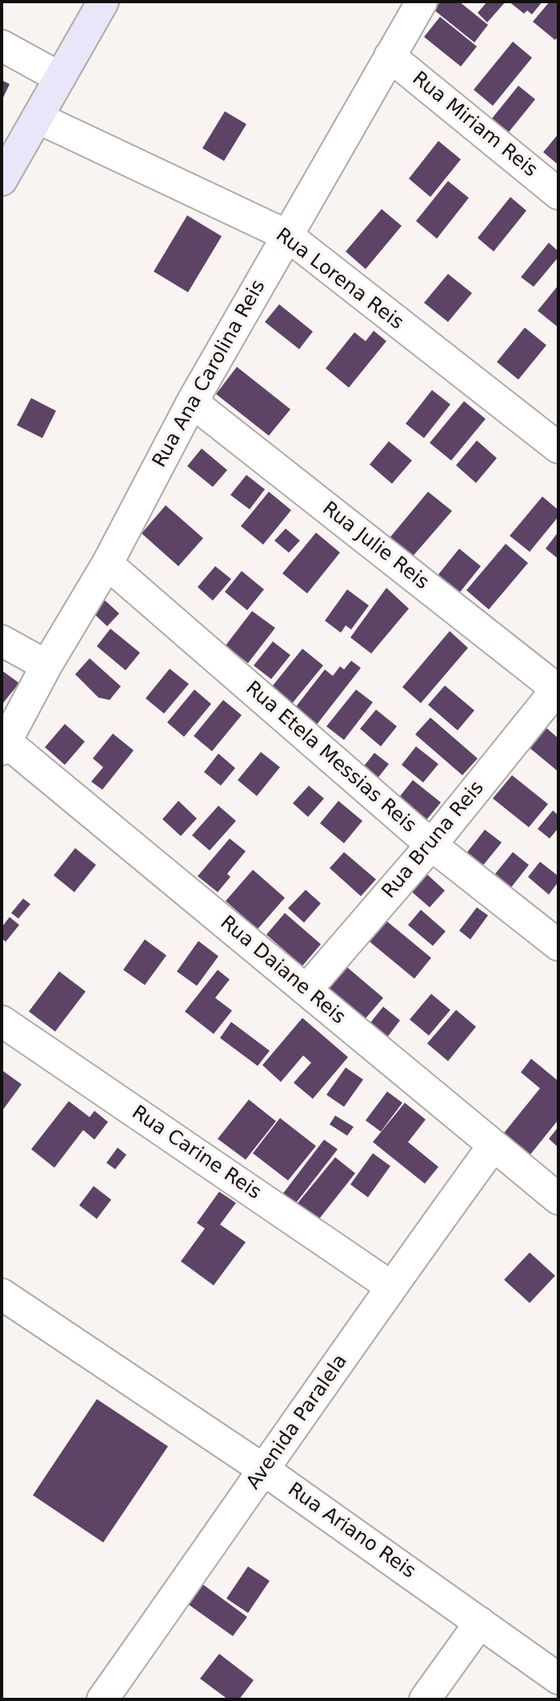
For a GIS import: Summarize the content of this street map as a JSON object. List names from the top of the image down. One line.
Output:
{"streets":{"street":["Rua Miriam Reis","Rua Lorena Reis","Rua Ana Carolina Reis","Rua Julie Reis","Rua Etela Messias Reis","Rua Bruna Reis","Rua Daiane Reis","Rua Carine Reis","Avenida Paralela","Rua Ariano Reis"]},"crossings":[["Rua Miriam Reis","Rua Ana Carolina Reis"],["Rua Lorena Reis","Rua Ana Carolina Reis"],["Rua Ana Carolina Reis","Rua Julie Reis"],["Rua Ana Carolina Reis","Rua Etela Messias Reis"],["Rua Ana Carolina Reis","Rua Daiane Reis"],["Rua Julie Reis","Rua Bruna Reis"],["Rua Etela Messias Reis","Rua Bruna Reis"],["Rua Bruna Reis","Rua Daiane Reis"],["Rua Daiane Reis","Avenida Paralela"],["Rua Carine Reis","Avenida Paralela"],["Avenida Paralela","Rua Ariano Reis"]]}
